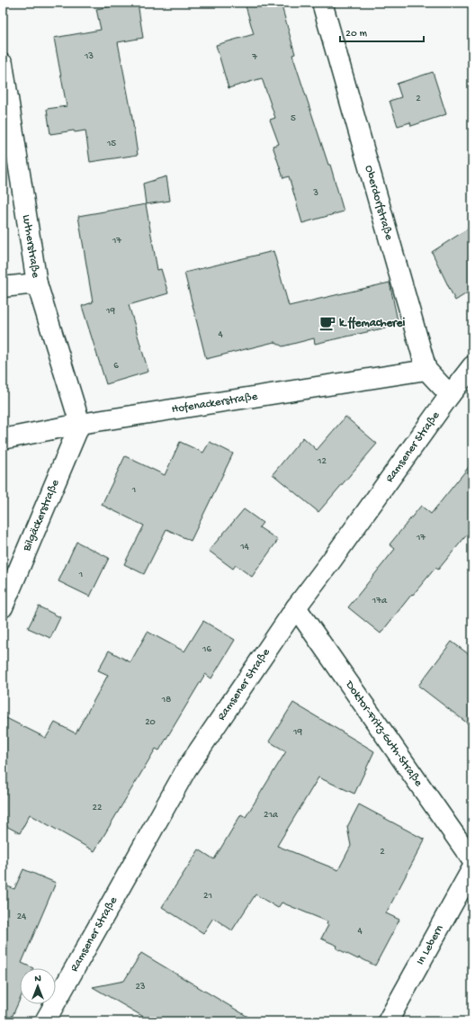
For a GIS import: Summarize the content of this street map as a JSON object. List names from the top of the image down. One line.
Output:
{"streets":{"street":["Oberdorfstraße","Lutherstraße","Hofenackerstraße","Ramsener Straße","Bilgäckerstraße","Doktor-Fritz-Guth-Straße","In Lebern"]},"crossings":[["Oberdorfstraße","Hofenackerstraße"],["Oberdorfstraße","Ramsener Straße"],["Lutherstraße","Hofenackerstraße"],["Lutherstraße","Bilgäckerstraße"],["Hofenackerstraße","Bilgäckerstraße"],["Ramsener Straße","Doktor-Fritz-Guth-Straße"]],"places":{"cafe":["k.ffemacherei"]},"house_numbers":["13","7","2","5","15","3","17","19","4","6","12","1","17","14","1","17a","16","18","20","19","22","21a","2","21","24","4","23"],"scale_bar":"20 m","north":"top"}
